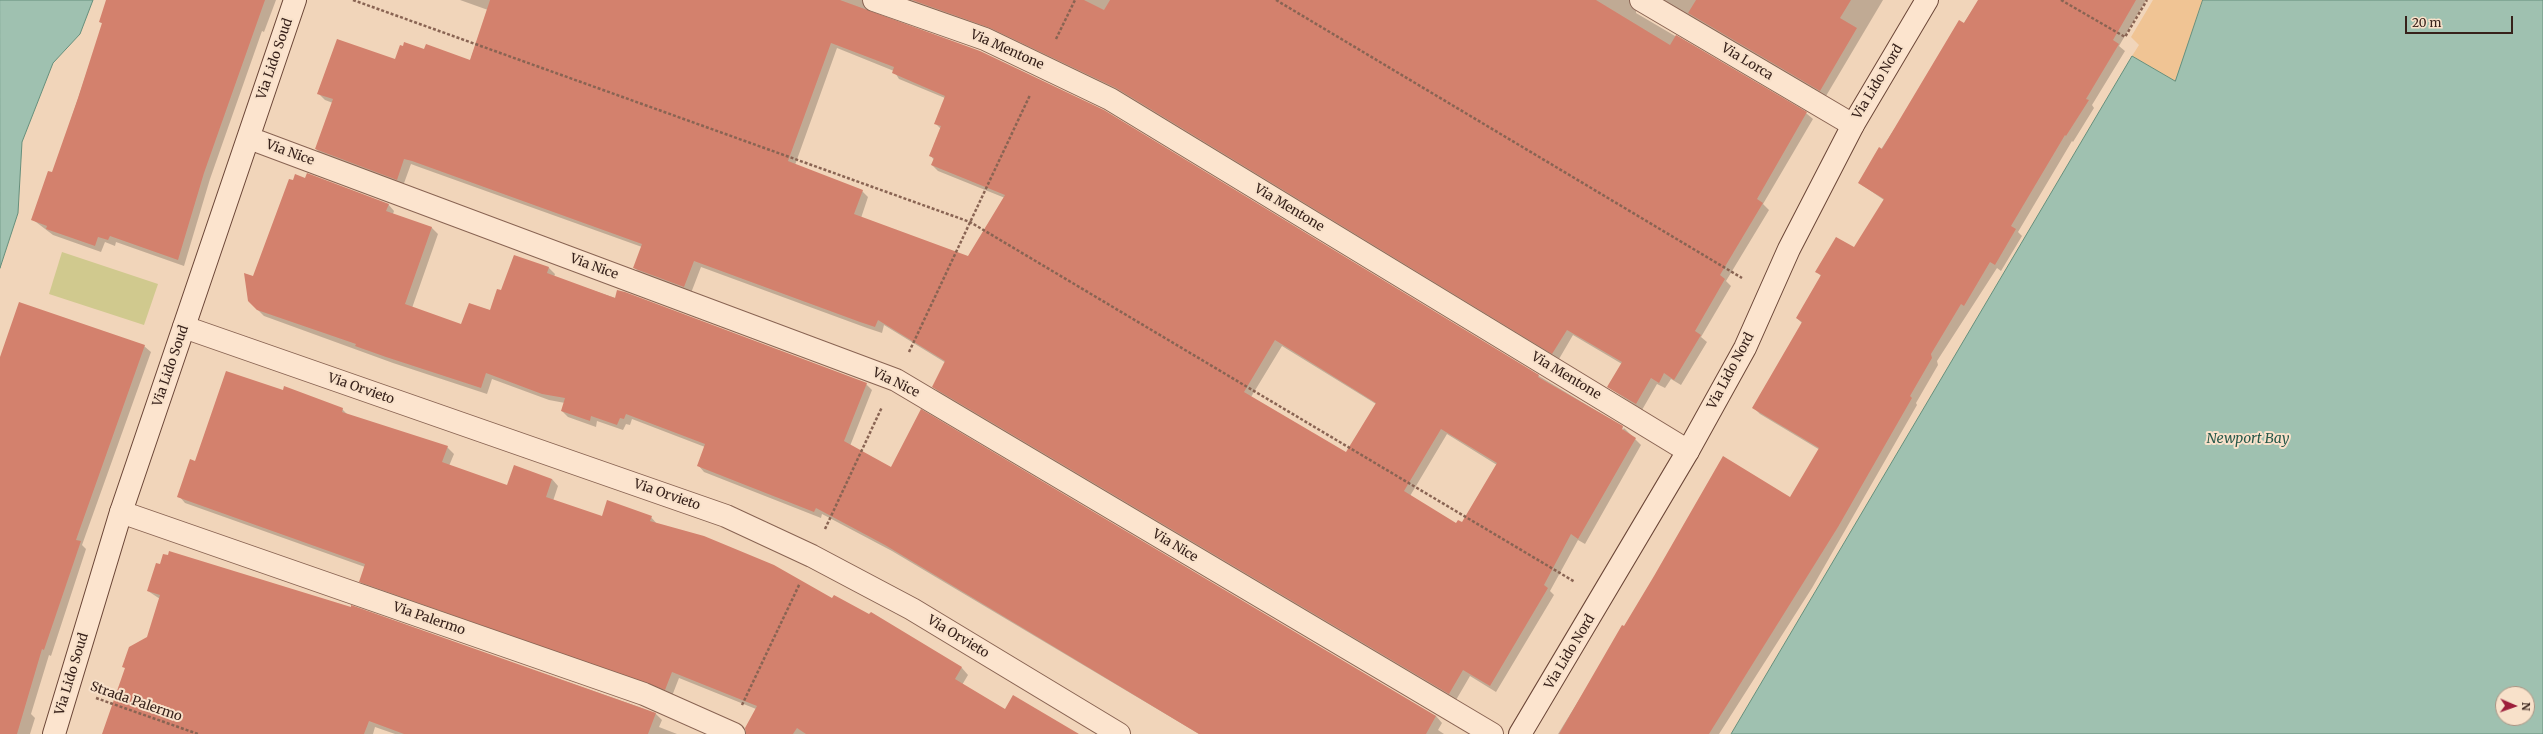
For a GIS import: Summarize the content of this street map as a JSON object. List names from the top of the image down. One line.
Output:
{"streets":{"street":["Via Mentone","Via Lido Soud","Via Lorca","Via Lido Nord","Via Nice","Via Orvieto","Via Palermo"],"path":["Strada Palermo"]},"crossings":[["Via Mentone","Via Lido Nord"],["Via Lido Soud","Via Nice"],["Via Lido Soud","Via Orvieto"],["Via Lido Soud","Via Palermo"],["Via Lido Soud","Strada Palermo"],["Via Lorca","Via Lido Nord"]],"water":["Newport Bay"],"scale_bar":"20 m","north":"right"}
